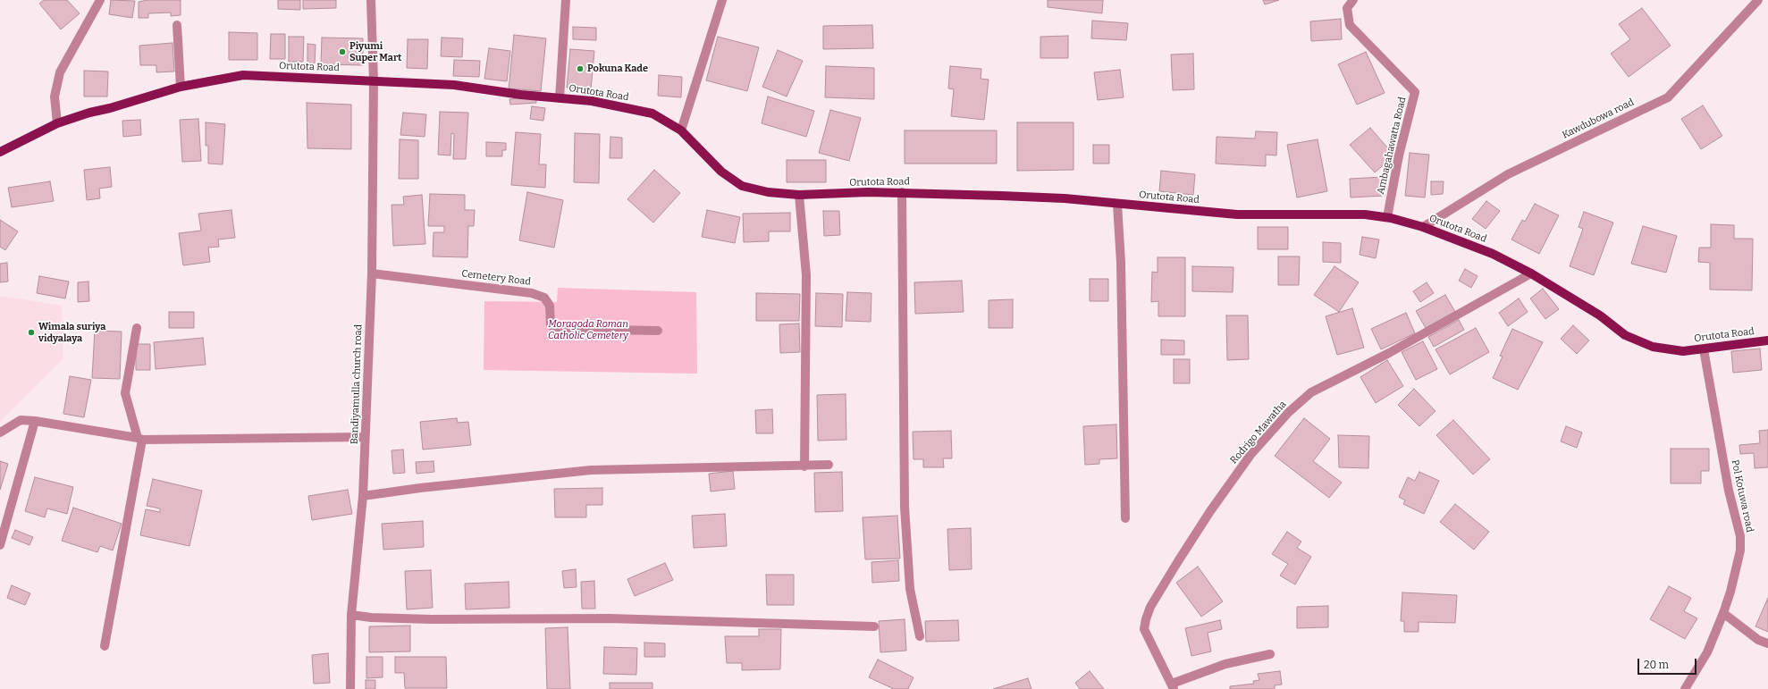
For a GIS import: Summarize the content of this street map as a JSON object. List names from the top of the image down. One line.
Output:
{"streets":{"main road":["Orutota Road"],"street":["Kawdubowa road","Ambagahawatta Road","Cemetery Road","Bandiyamulla church road","Rodrigo Mawatha","Pol Kotuwa road"]},"crossings":[["Orutota Road","Kawdubowa road"],["Orutota Road","Ambagahawatta Road"],["Orutota Road","Bandiyamulla church road"],["Orutota Road","Rodrigo Mawatha"],["Orutota Road","Pol Kotuwa road"],["Cemetery Road","Bandiyamulla church road"]],"parks":["Moragoda Roman Catholic Cemetery"],"places":["Piyumi Super Mart","Pokuna Kade","Wimala suriya vidyalaya"],"scale_bar":"20 m"}
